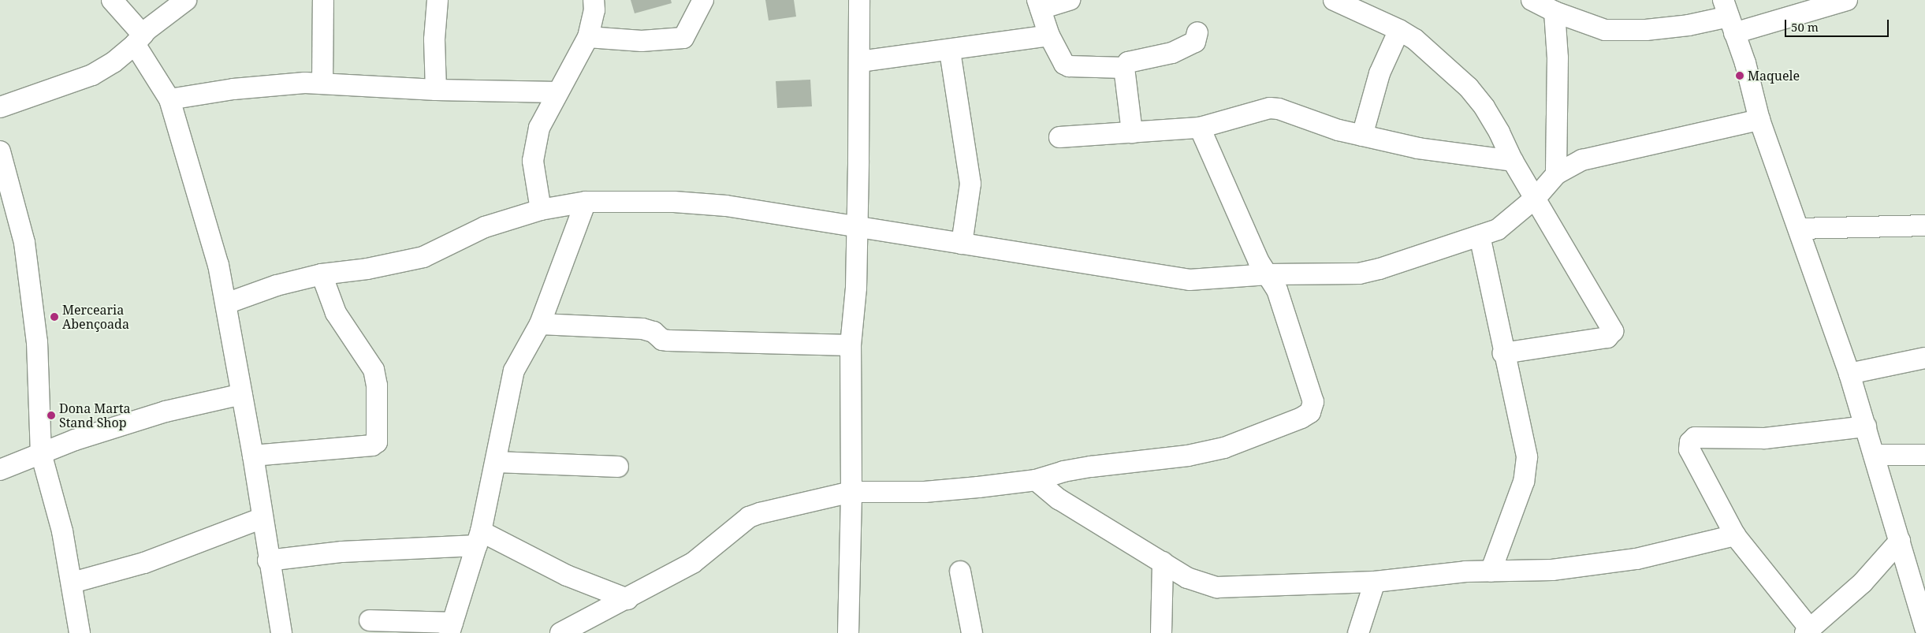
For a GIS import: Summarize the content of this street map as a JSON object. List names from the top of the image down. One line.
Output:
{"places":["Maquele","Mercearia Abençoada","Dona Marta Stand Shop"],"scale_bar":"50 m"}
